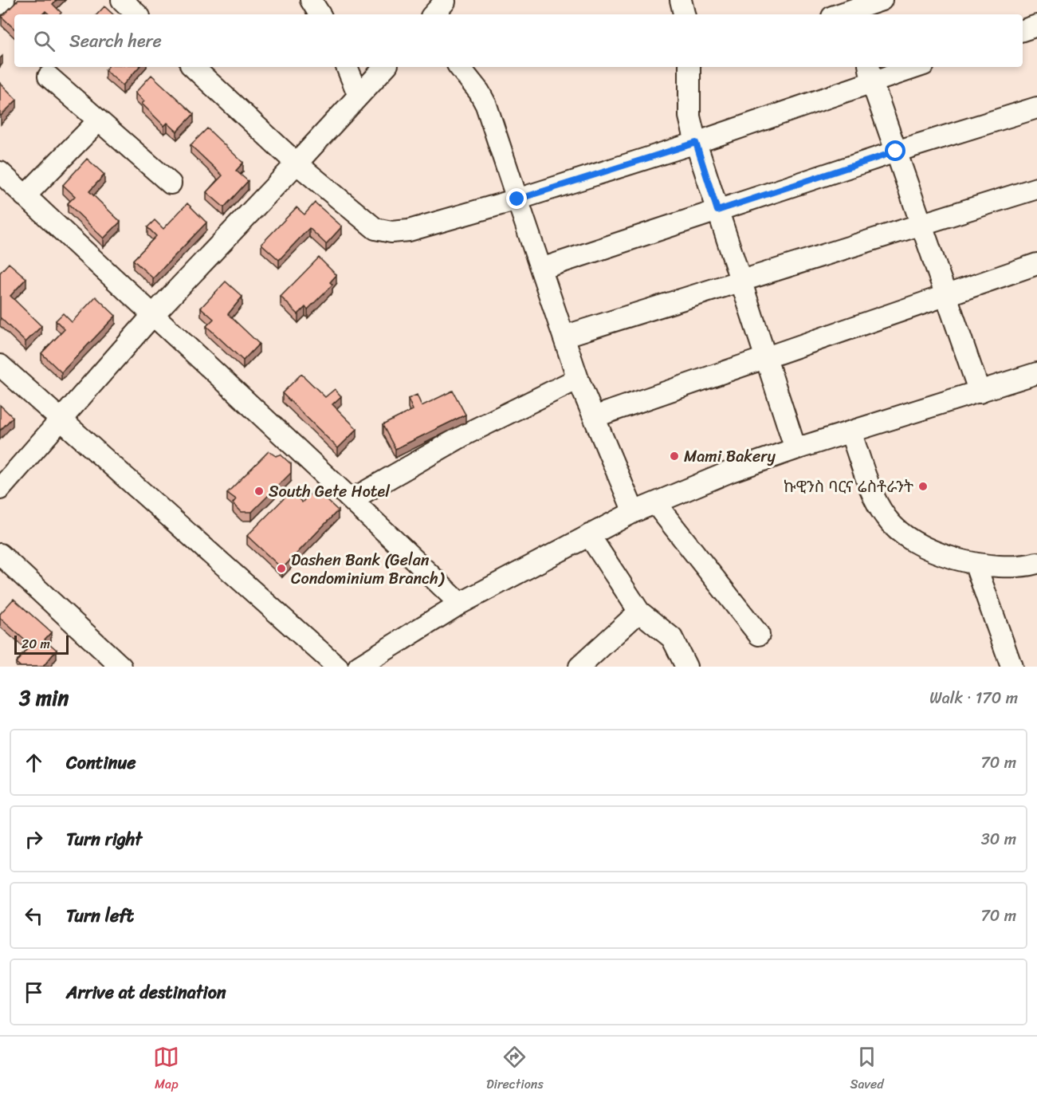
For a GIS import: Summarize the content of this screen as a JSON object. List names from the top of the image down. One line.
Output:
{"places":["Mami Bakery","ኩዊንስ ባርና ሬስቶራንት","South Gete Hotel","Dashen Bank (Gelan Condominium Branch)"],"scale_bar":"20 m","page":{"search":"Search here","scale":"20 m","heading":["3 min","Walk · 170 m"],"list":[["Continue","70 m"],["Turn right","30 m"],["Turn left","70 m"],"Arrive at destination"],"nav":["Map","Directions","Saved"]}}
